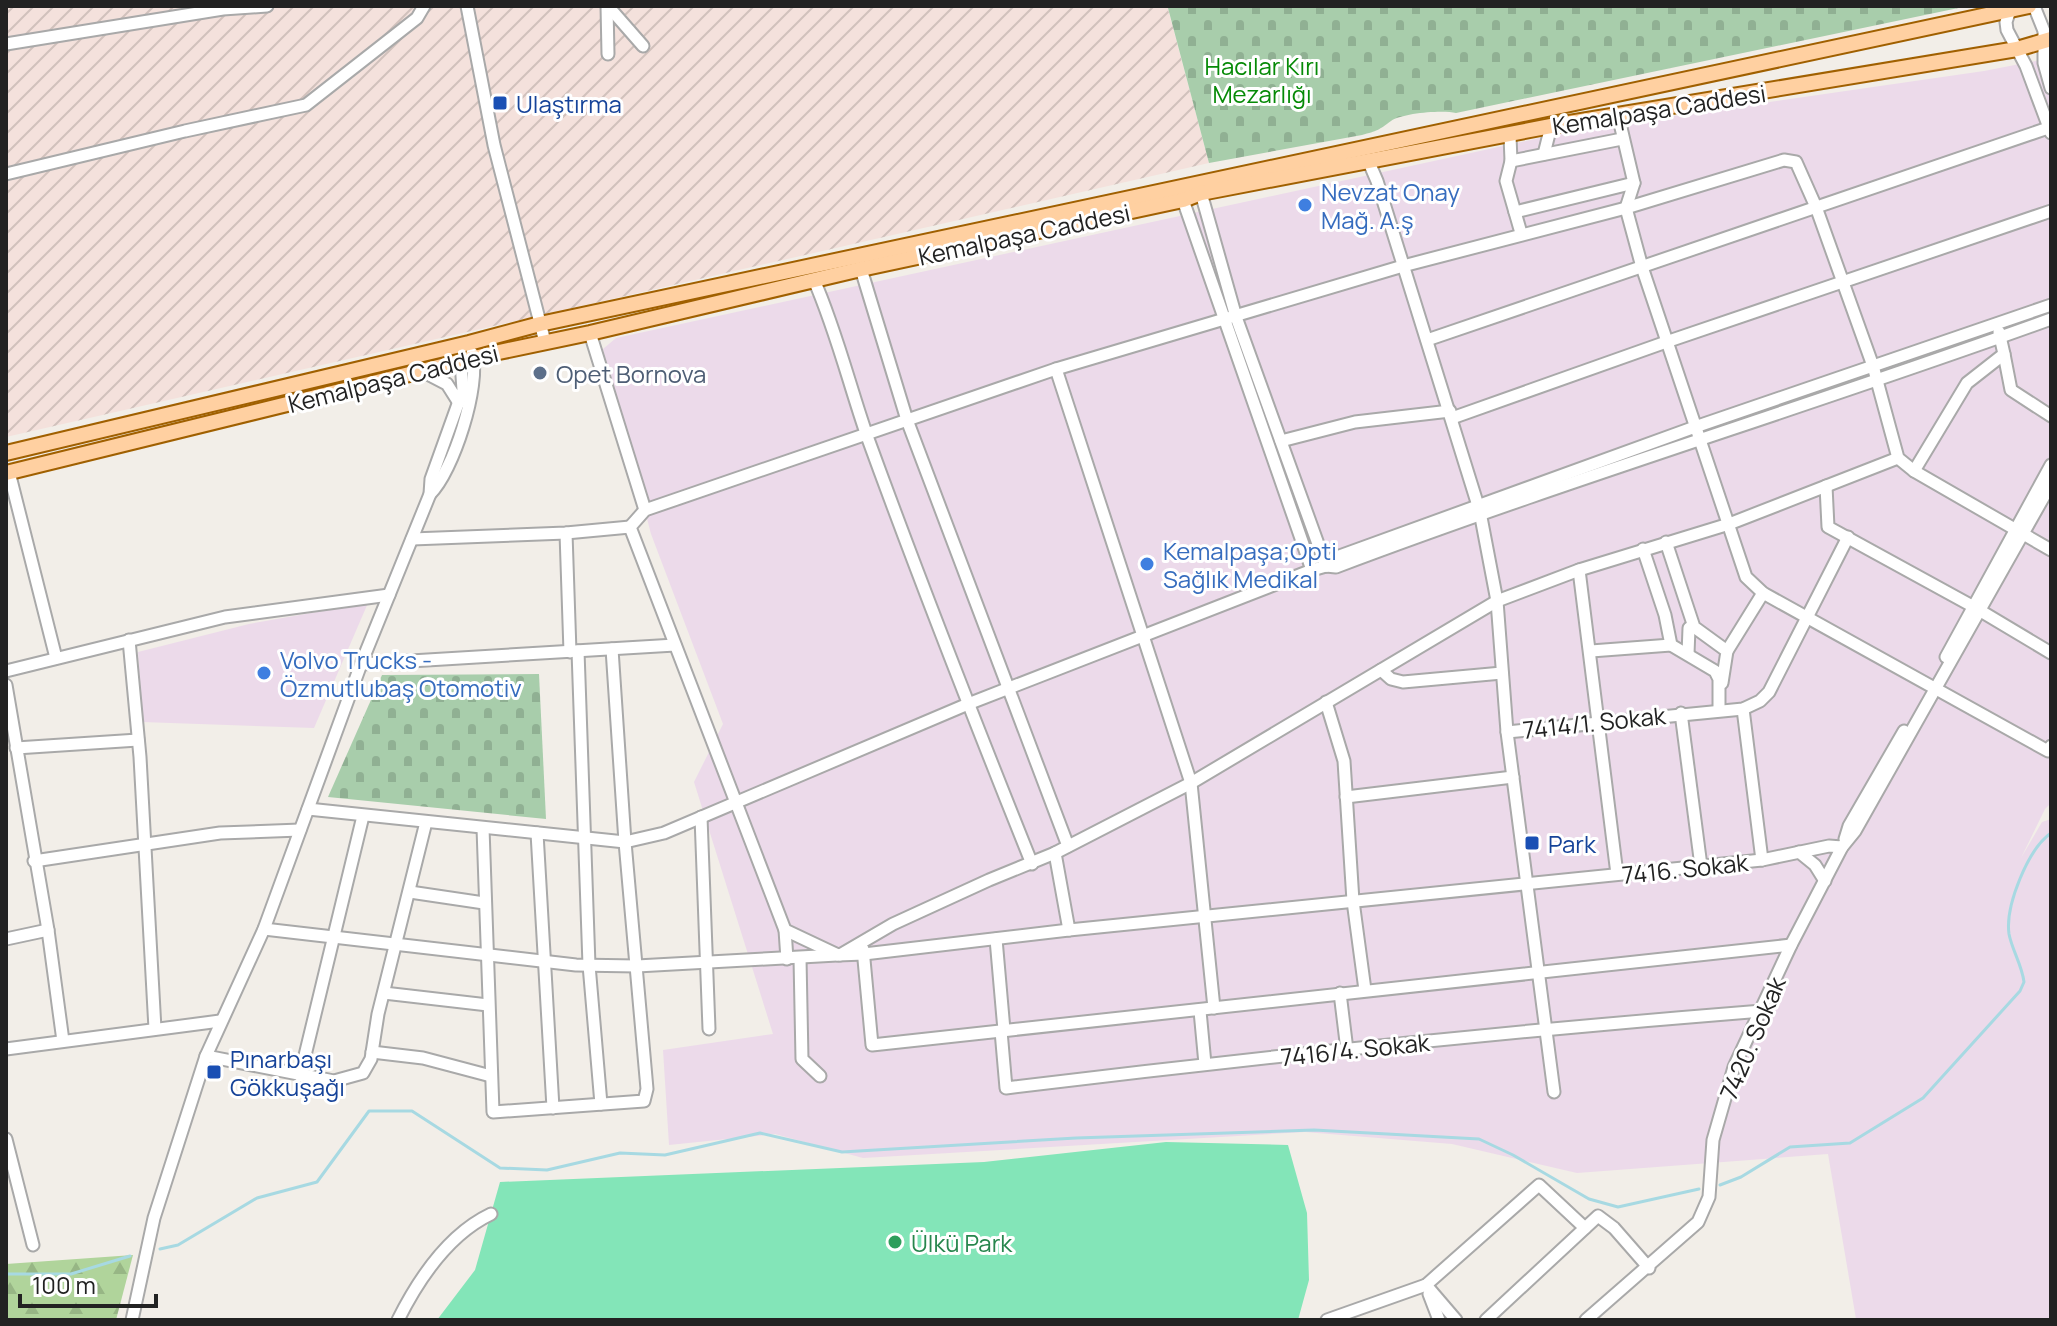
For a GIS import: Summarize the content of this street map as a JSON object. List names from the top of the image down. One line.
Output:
{"streets":{"main road":["Kemalpaşa Caddesi"],"street":["7414/1. Sokak","7416. Sokak","7420. Sokak","7416/4. Sokak"]},"crossings":[["7416. Sokak","7420. Sokak"],["7420. Sokak","7416/4. Sokak"]],"parks":["Hacılar Kırı Mezarlığı"],"places":{"transit":["Ulaştırma","Park","Pınarbaşı Gökkuşağı"],"other":["Nevzat Onay Mağ. A.ş","Opet Bornova","Kemalpaşa;Opti Sağlık Medikal","Volvo Trucks - Özmutlubaş Otomotiv","Ülkü Park"]},"scale_bar":"100 m"}
